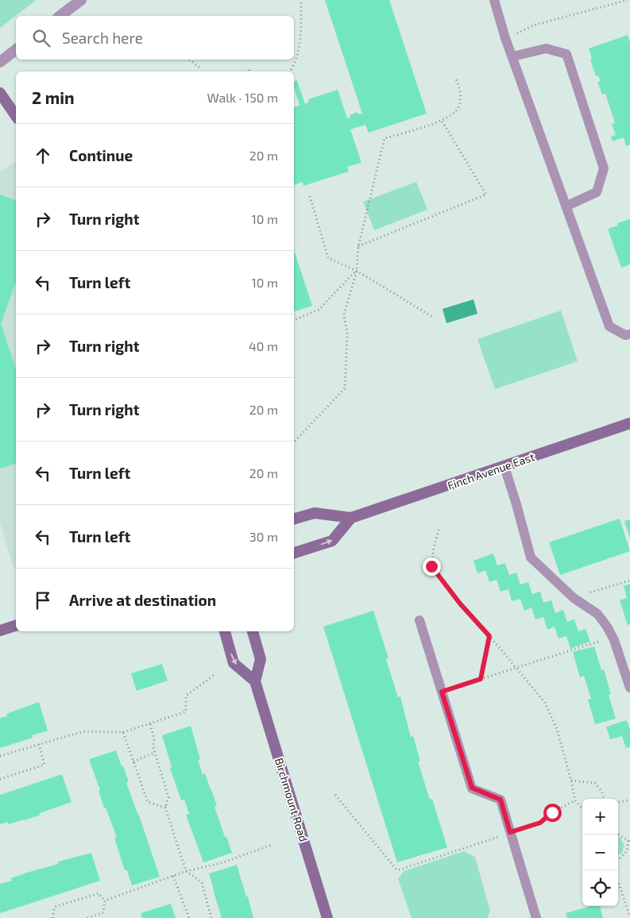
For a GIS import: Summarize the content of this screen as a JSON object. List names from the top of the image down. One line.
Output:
{"streets":{"main road":["Finch Avenue East","Birchmount Road"]},"page":{"search":"Search here","heading":["2 min","Walk · 150 m"],"list":[["Continue","20 m"],["Turn right","10 m"],["Turn left","10 m"],["Turn right","40 m"],["Turn right","20 m"],["Turn left","20 m"],["Turn left","30 m"],"Arrive at destination"],"map_buttons":["+","−"]}}
